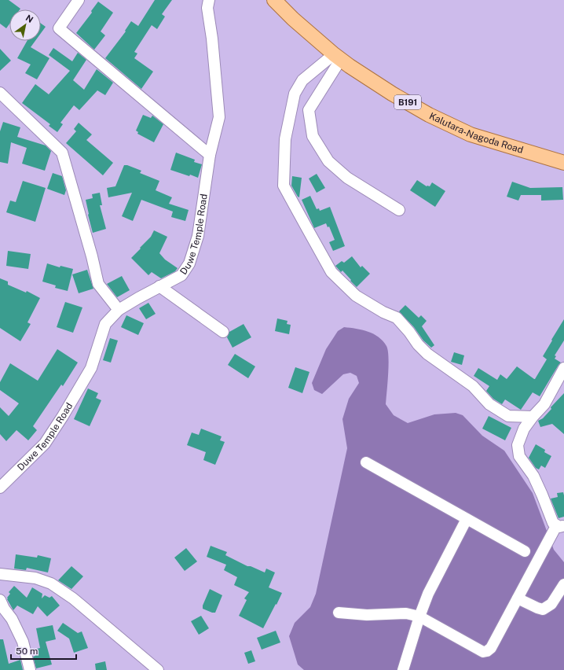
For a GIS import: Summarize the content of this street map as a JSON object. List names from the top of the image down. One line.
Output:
{"streets":{"main road":["B191","Kalutara-Nagoda Road"],"street":["Duwe Temple Road"]},"scale_bar":"50 m","north":"top right"}
